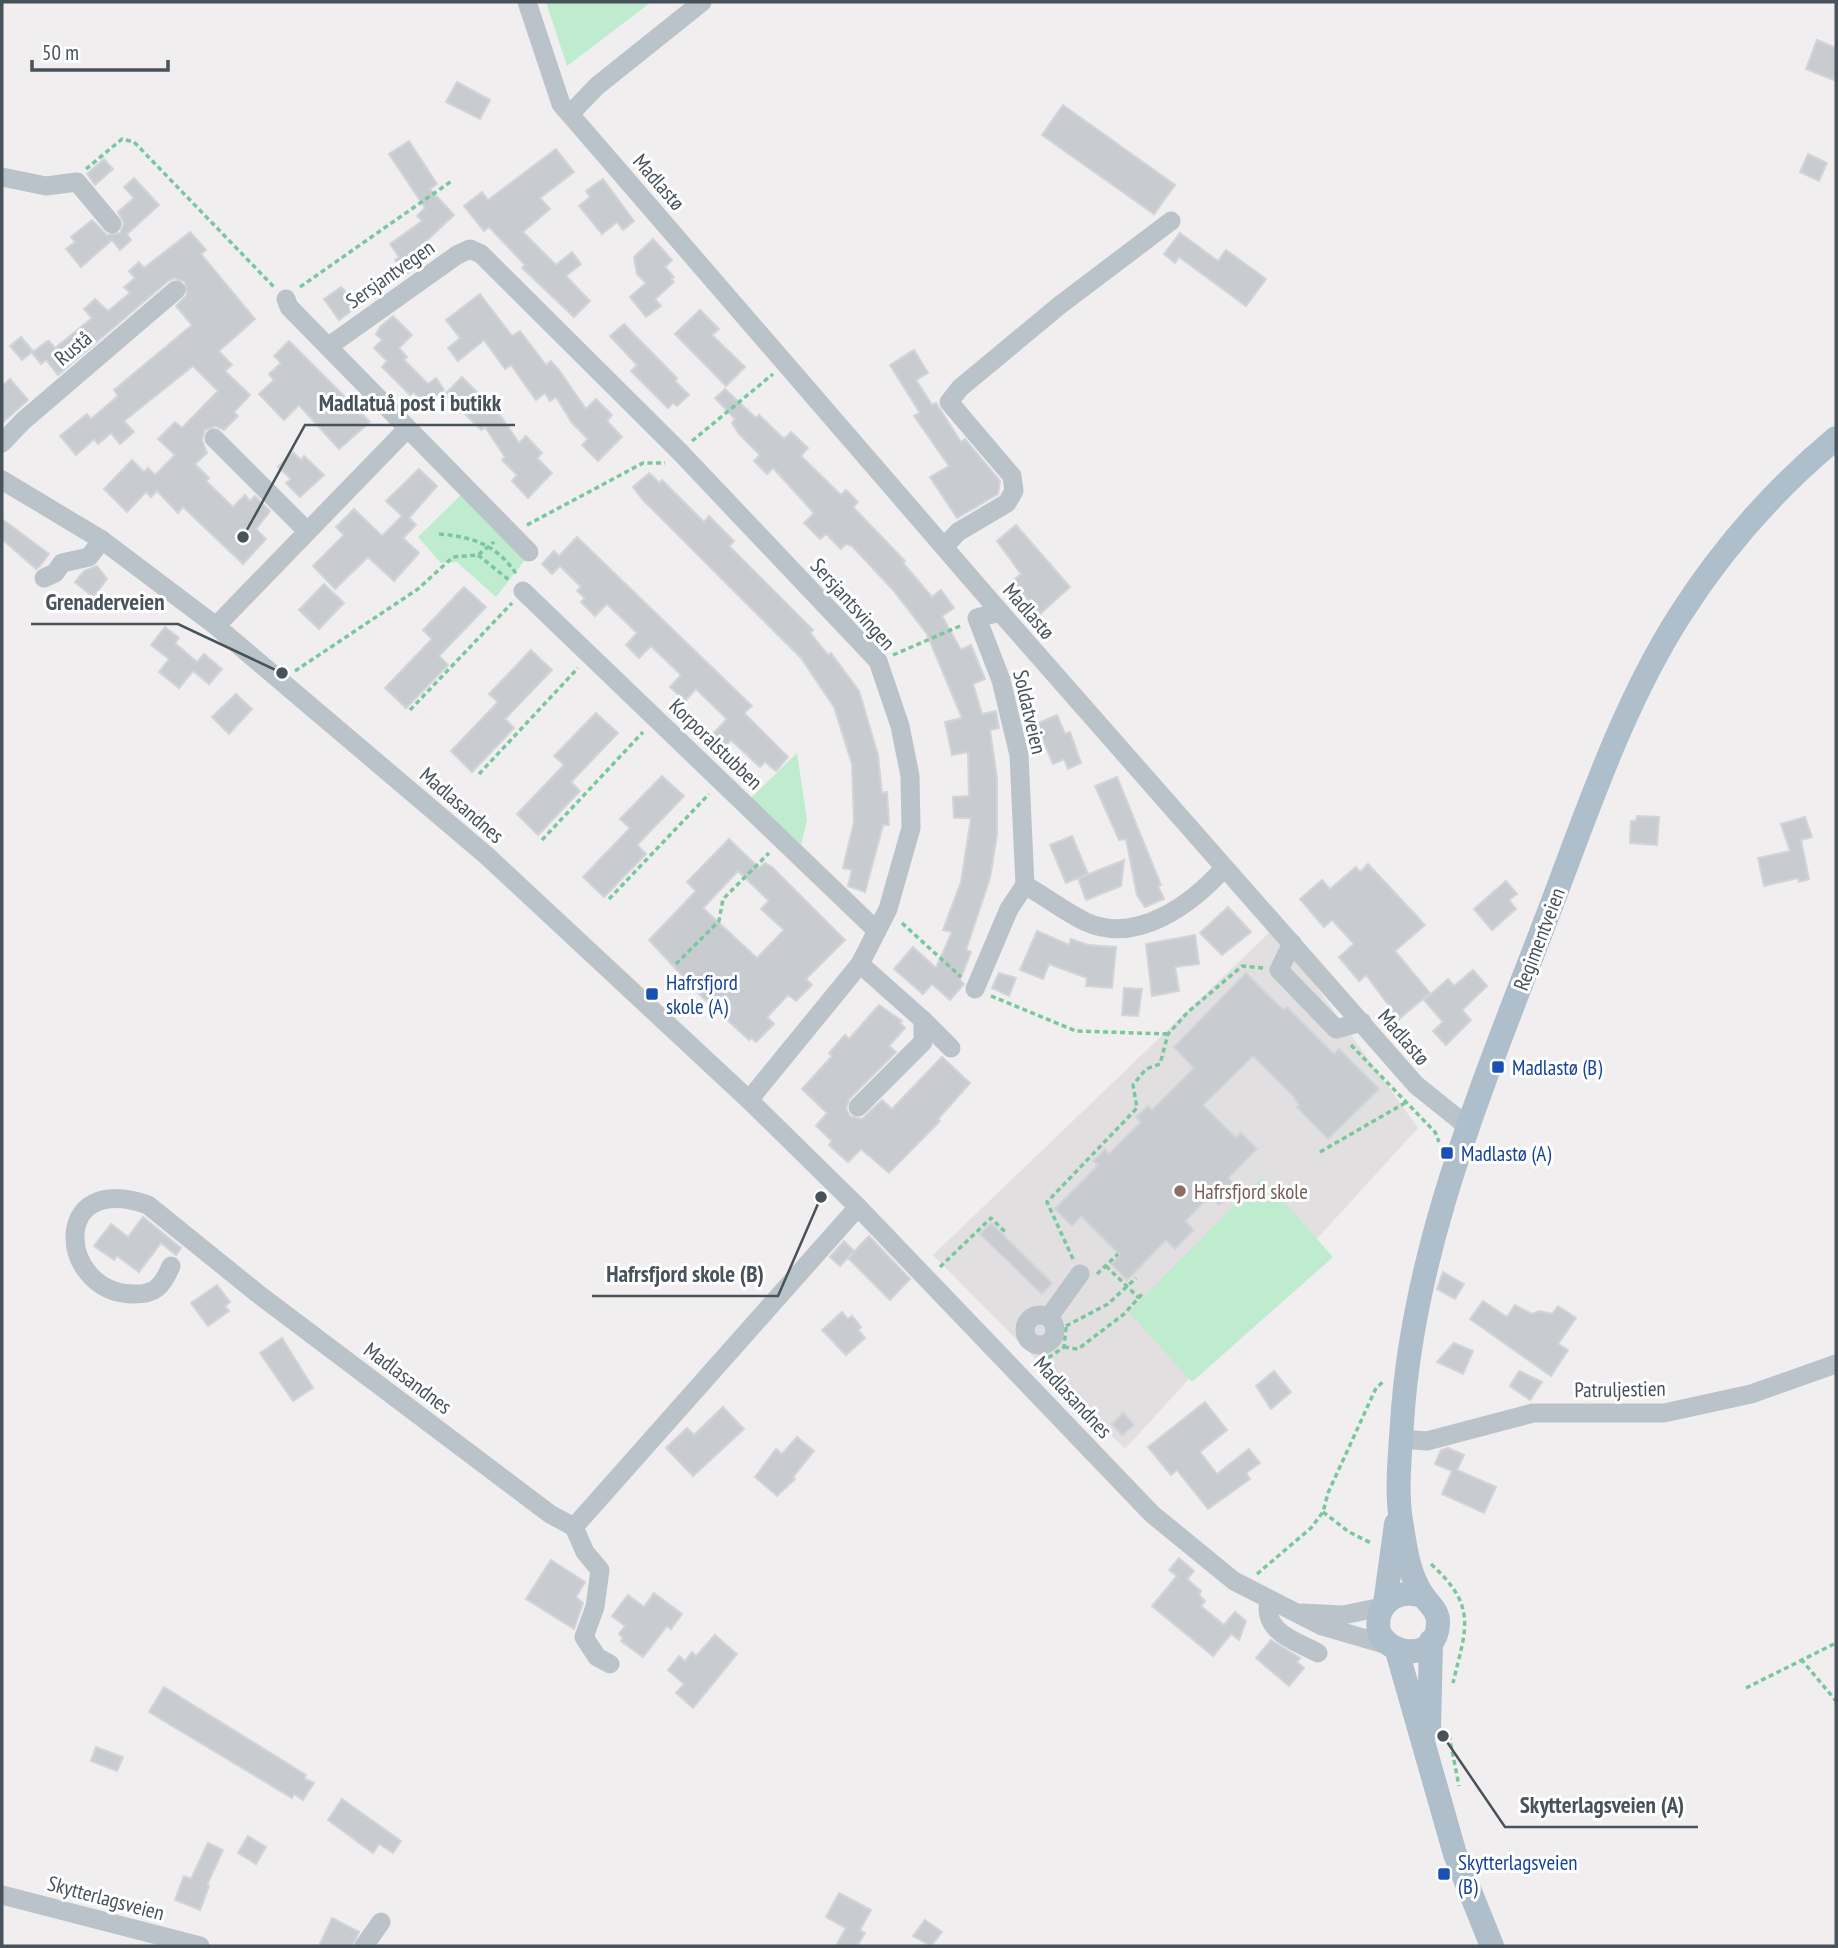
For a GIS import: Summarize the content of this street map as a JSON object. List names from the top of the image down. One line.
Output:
{"streets":{"main road":["Regimentveien"],"street":["Madlastø","Sersjantvegen","Rustå","Sersjantsvingen","Soldatveien","Korporalstubben","Madlasandnes","Patruljestien","Skytterlagsveien"]},"crossings":[["Madlastø","Regimentveien"],["Sersjantvegen","Sersjantsvingen"],["Sersjantsvingen","Korporalstubben"],["Sersjantsvingen","Madlasandnes"],["Madlasandnes","Regimentveien"],["Regimentveien","Patruljestien"]],"places":{"other":["Madlatuå post i butikk","Grenaderveien","Hafrsfjord skole","Hafrsfjord skole (B)","Skytterlagsveien (A)"],"transit":["Hafrsfjord skole (A)","Madlastø (B)","Madlastø (A)","Skytterlagsveien (B)"]},"scale_bar":"50 m"}
